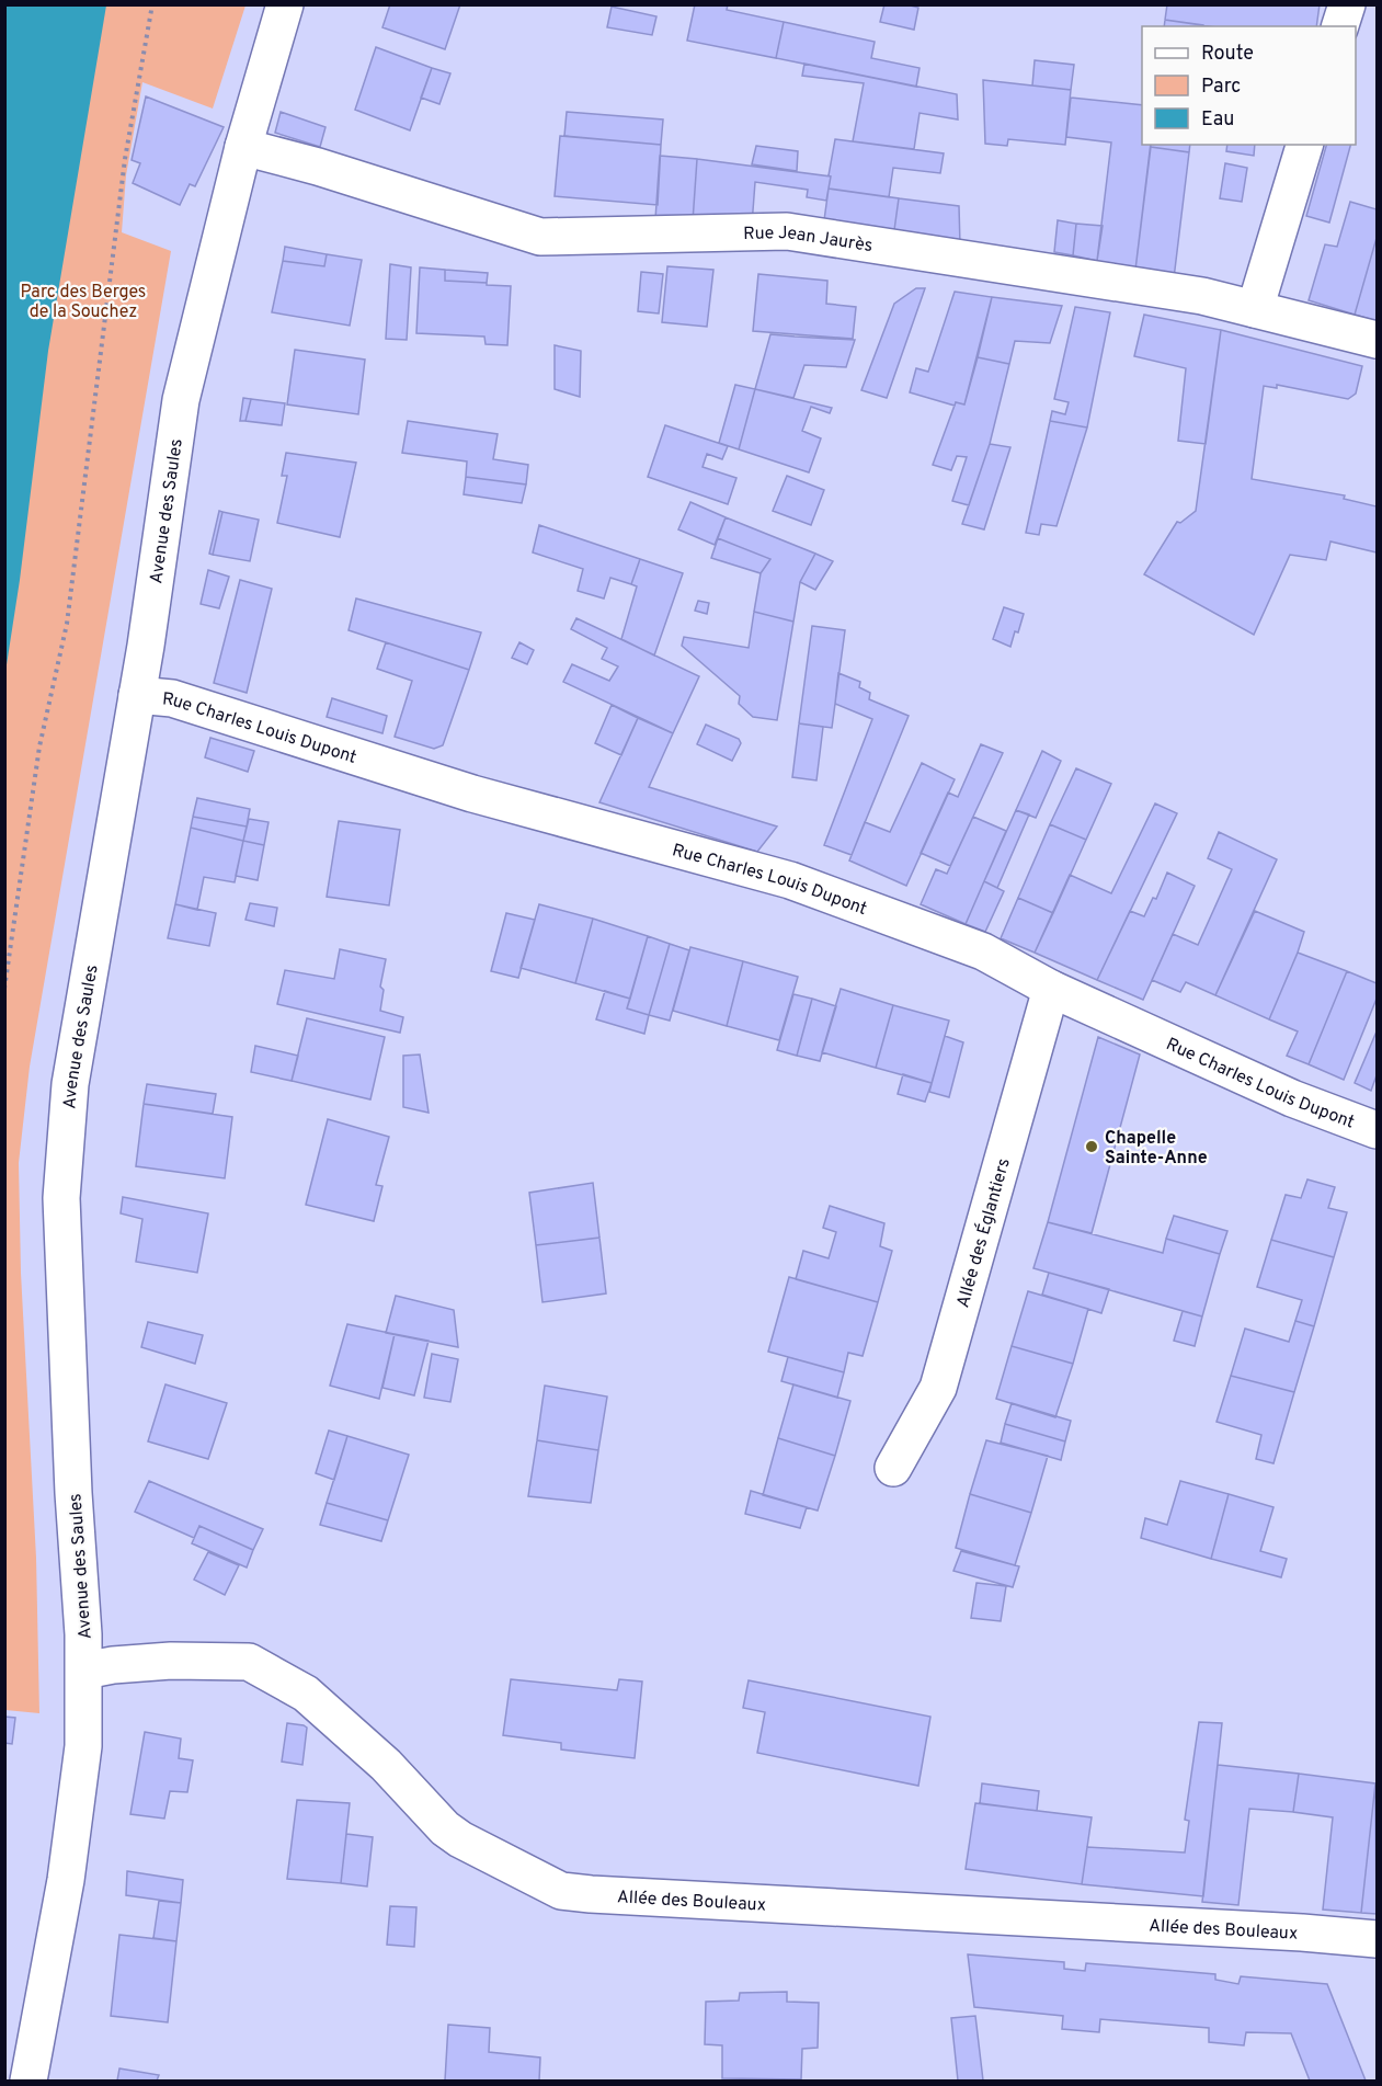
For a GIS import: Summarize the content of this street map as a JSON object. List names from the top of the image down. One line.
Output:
{"streets":{"street":["Rue Jean Jaurès","Avenue des Saules","Rue Charles Louis Dupont","Allée des Églantiers","Allée des Bouleaux"]},"crossings":[["Rue Jean Jaurès","Avenue des Saules"],["Avenue des Saules","Rue Charles Louis Dupont"],["Avenue des Saules","Allée des Bouleaux"],["Rue Charles Louis Dupont","Allée des Églantiers"]],"parks":["Parc des Berges de la Souchez"],"places":["Chapelle Sainte-Anne"],"legend":["Route","Parc","Eau"]}
